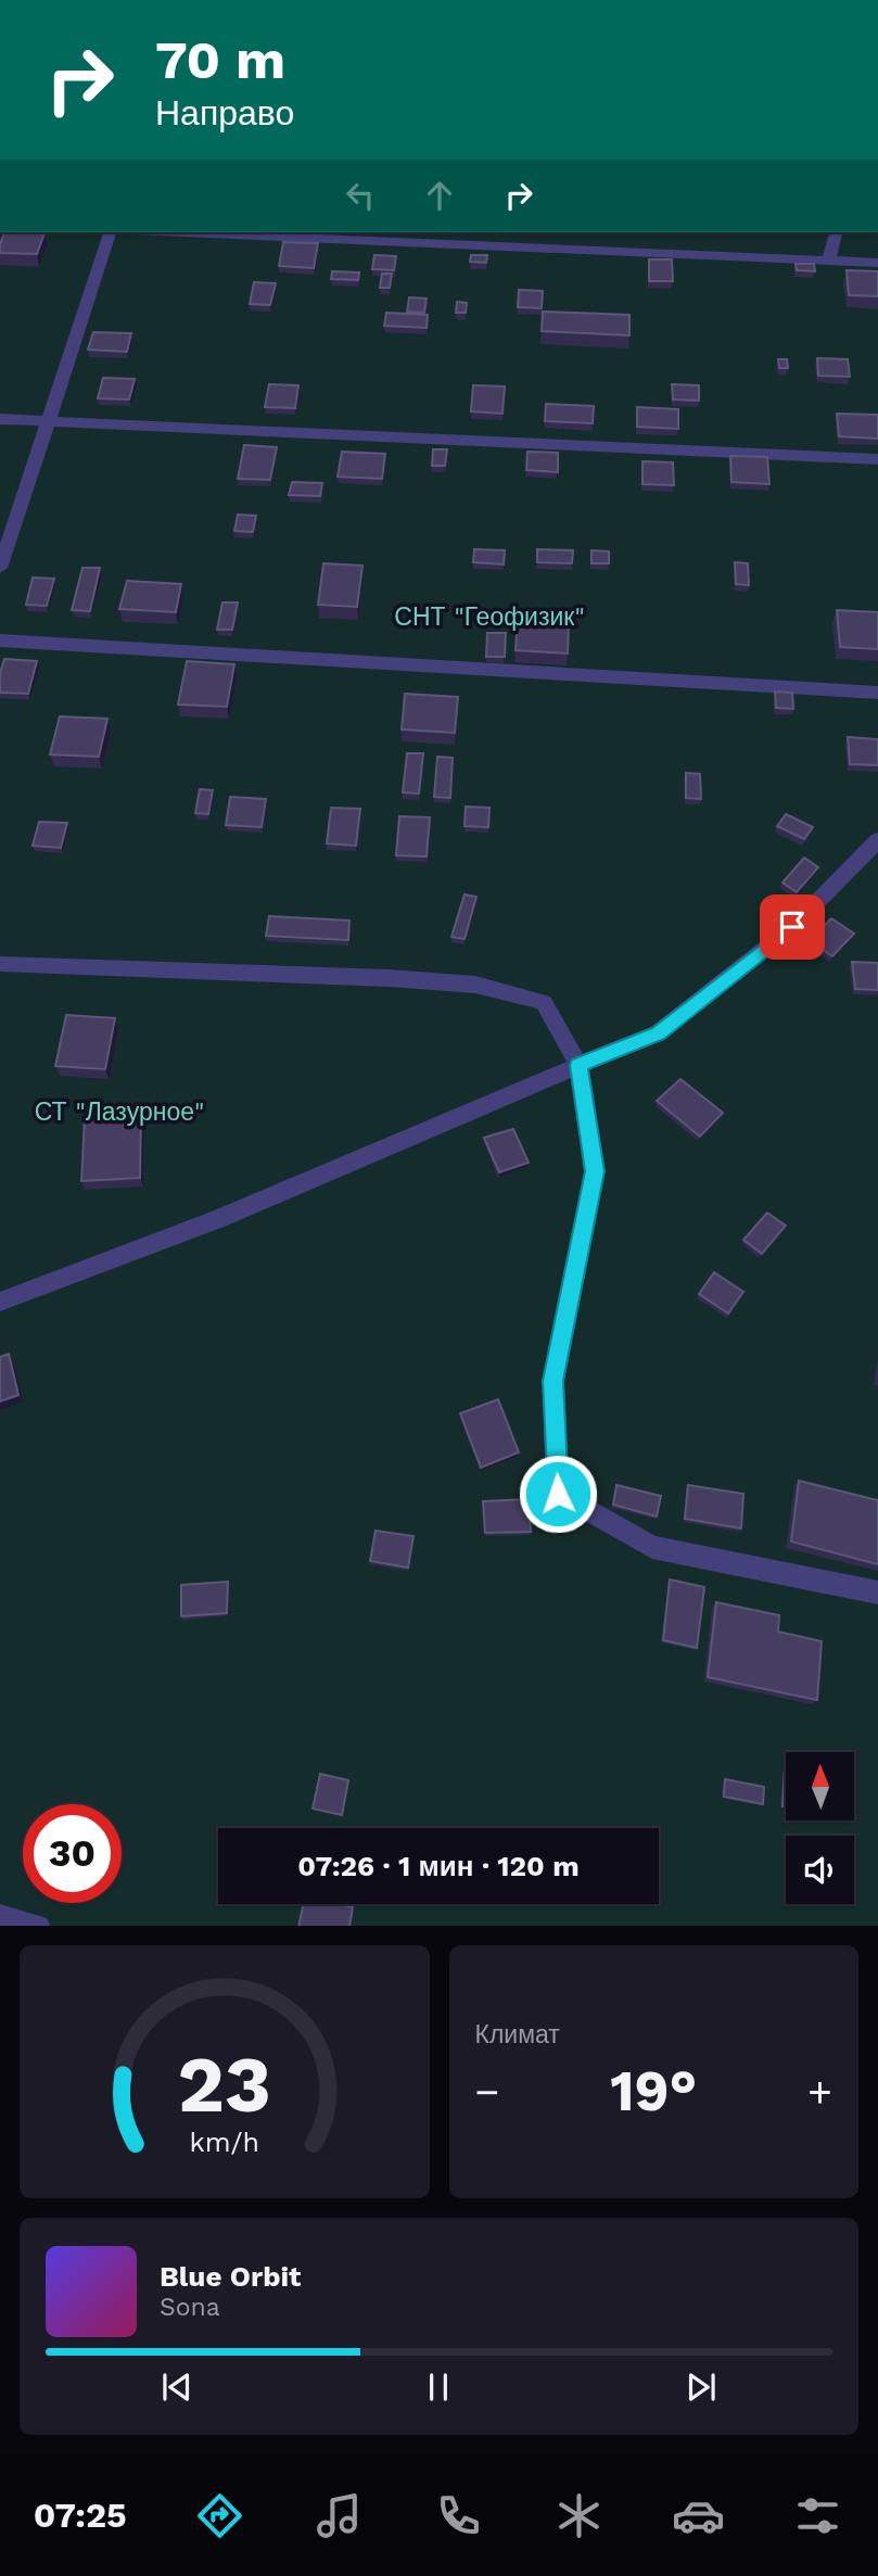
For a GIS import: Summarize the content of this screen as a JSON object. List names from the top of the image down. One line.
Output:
{"parks":["СНТ \"Геофизик\"","СТ \"Лазурное\""],"north":"top","page":{"turn":["70 m","Направо"],"limit":"30","trip":"07:26 · 1 мин · 120 m","tile":"Климат","heat":["−","19°","+"],"song":["Blue Orbit","Sona"],"tabs":"07:25","gauge":["23","km/h"]}}
